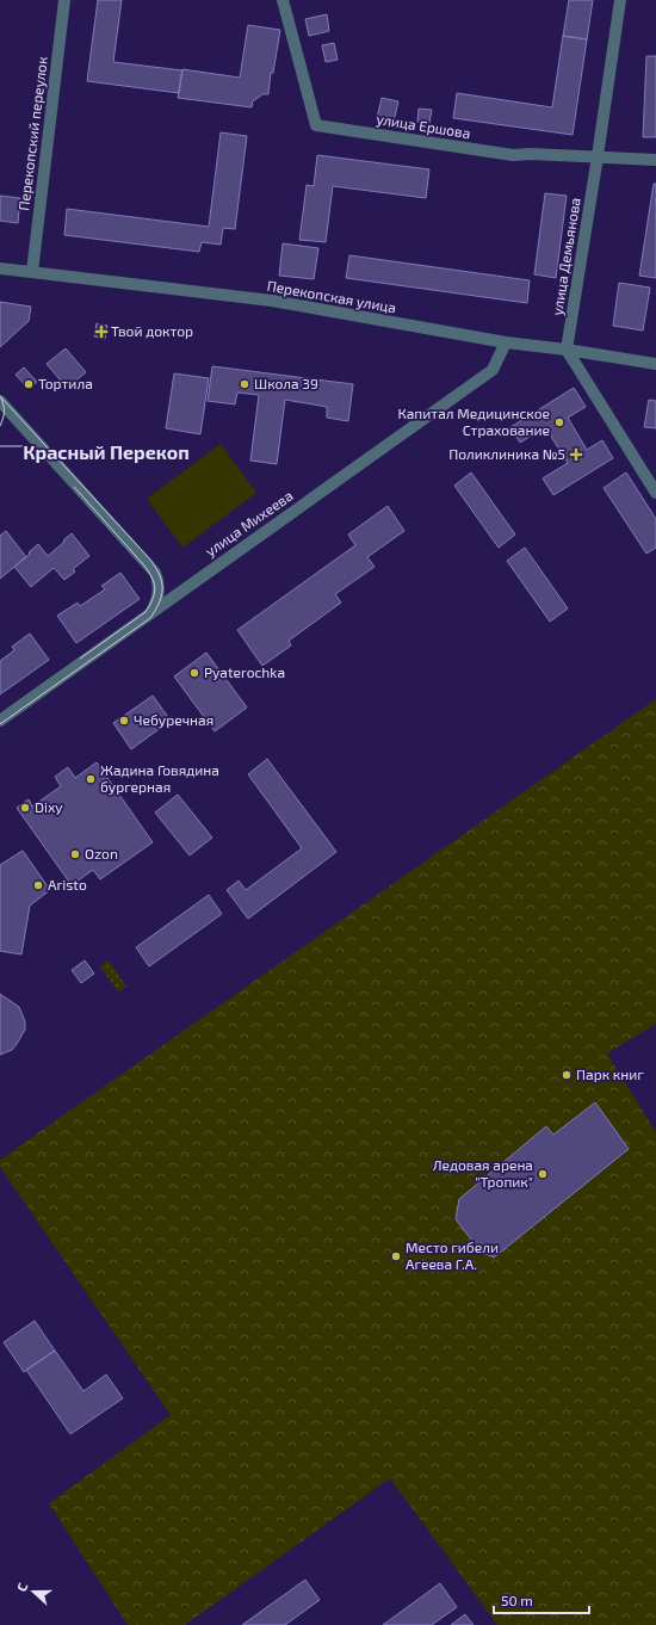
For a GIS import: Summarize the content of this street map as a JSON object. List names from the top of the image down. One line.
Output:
{"streets":{"street":["улица Ершова","Перекопский переулок","улица Демьянова","Перекопская улица","улица Михеева"]},"crossings":[["улица Ершова","улица Демьянова"],["Перекопский переулок","Перекопская улица"],["улица Демьянова","Перекопская улица"],["Перекопская улица","улица Михеева"]],"districts":["Красный Перекоп"],"places":{"health":["Твой доктор","Поликлиника №5"],"other":["Тортила","Школа 39","Капитал Медицинское Страхование","Pyaterochka","Чебуречная","Жадина Говядина бургерная","Dixy","Ozon","Aristo","Парк книг","Ледовая арена \"Тропик\"","Место гибели Агеева Г.А."]},"scale_bar":"50 m","north":"left"}
